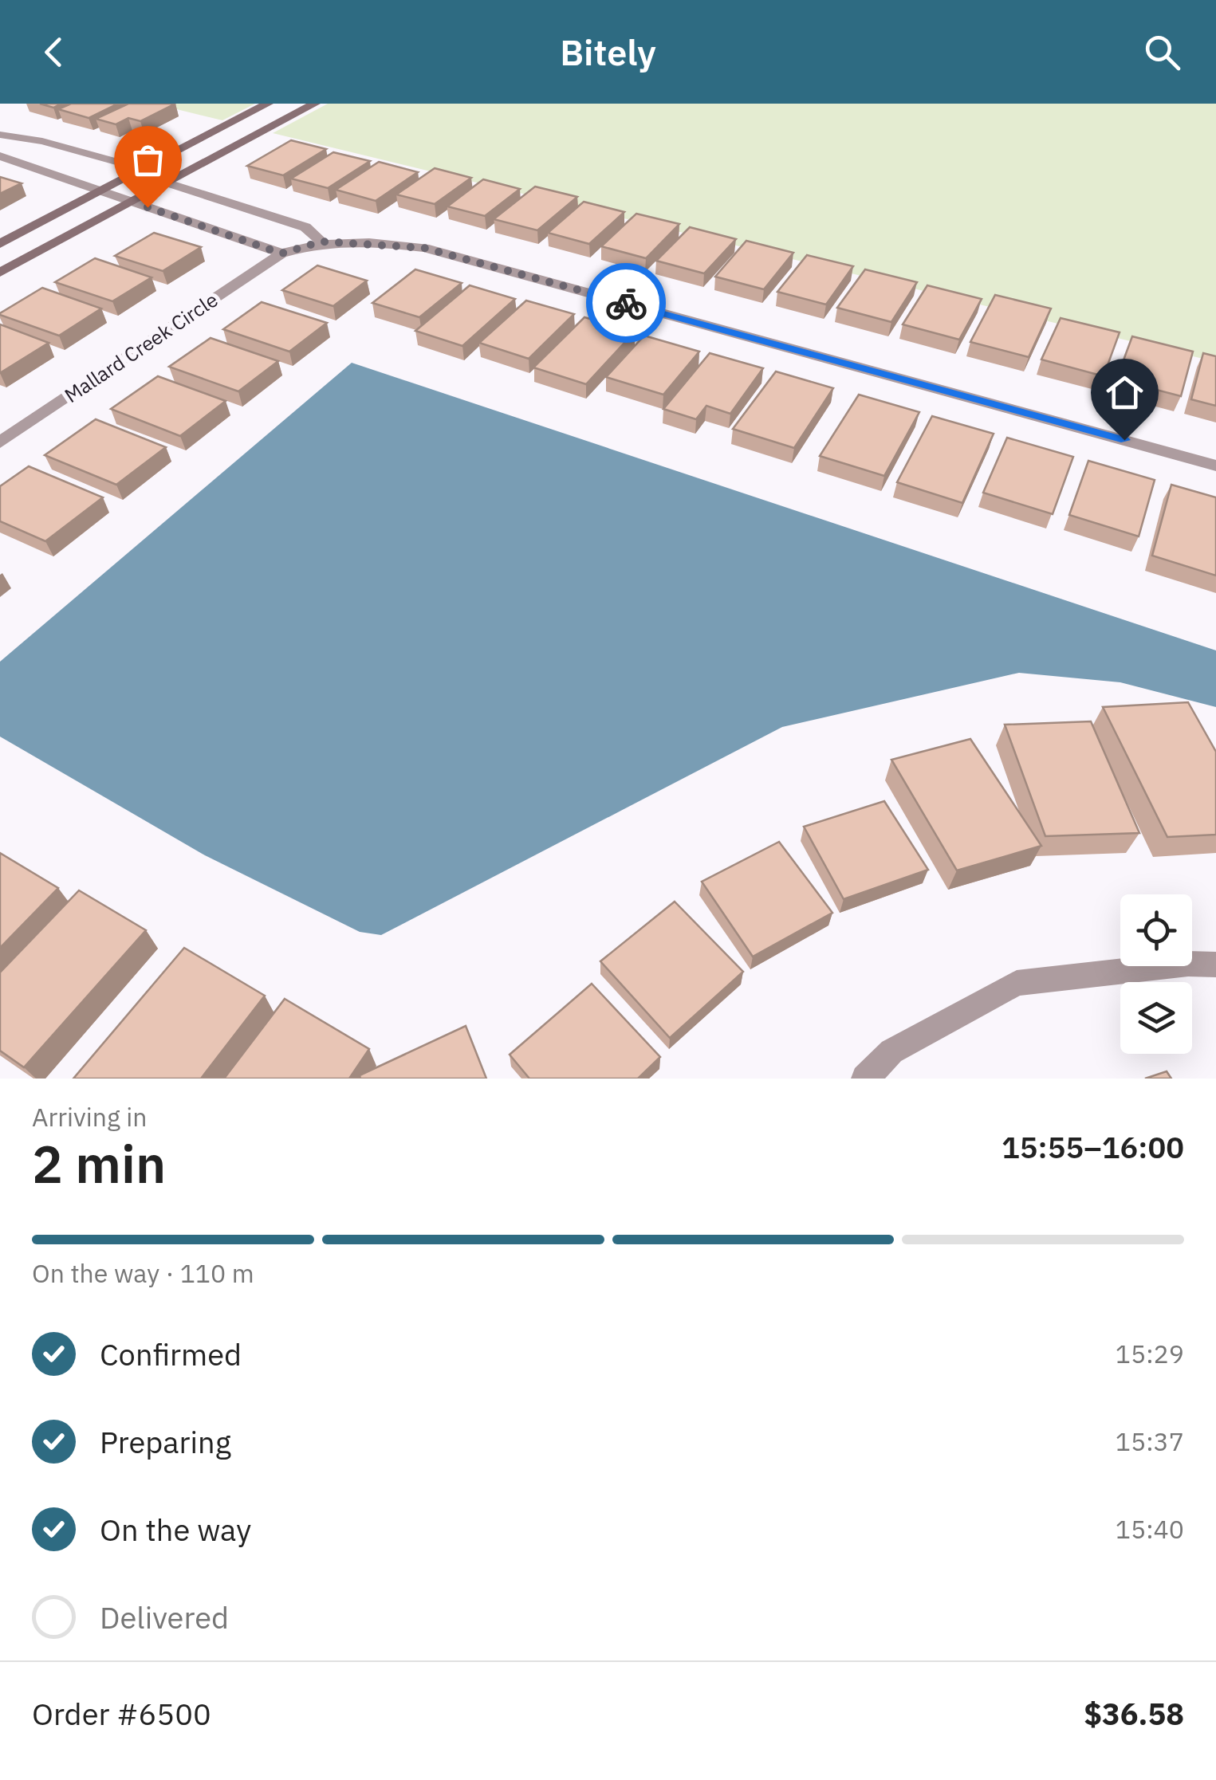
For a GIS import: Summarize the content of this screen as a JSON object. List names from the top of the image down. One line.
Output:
{"streets":{"street":["Mallard Creek Circle"]},"page":{"header":"Bitely","heading":["2 min","Arriving in","15:55–16:00"],"panel":["Order #6500","$36.58"],"bar":"On the way · 110 m","list":[["Confirmed","15:29"],["Preparing","15:37"],["On the way","15:40"],"Delivered"]}}
